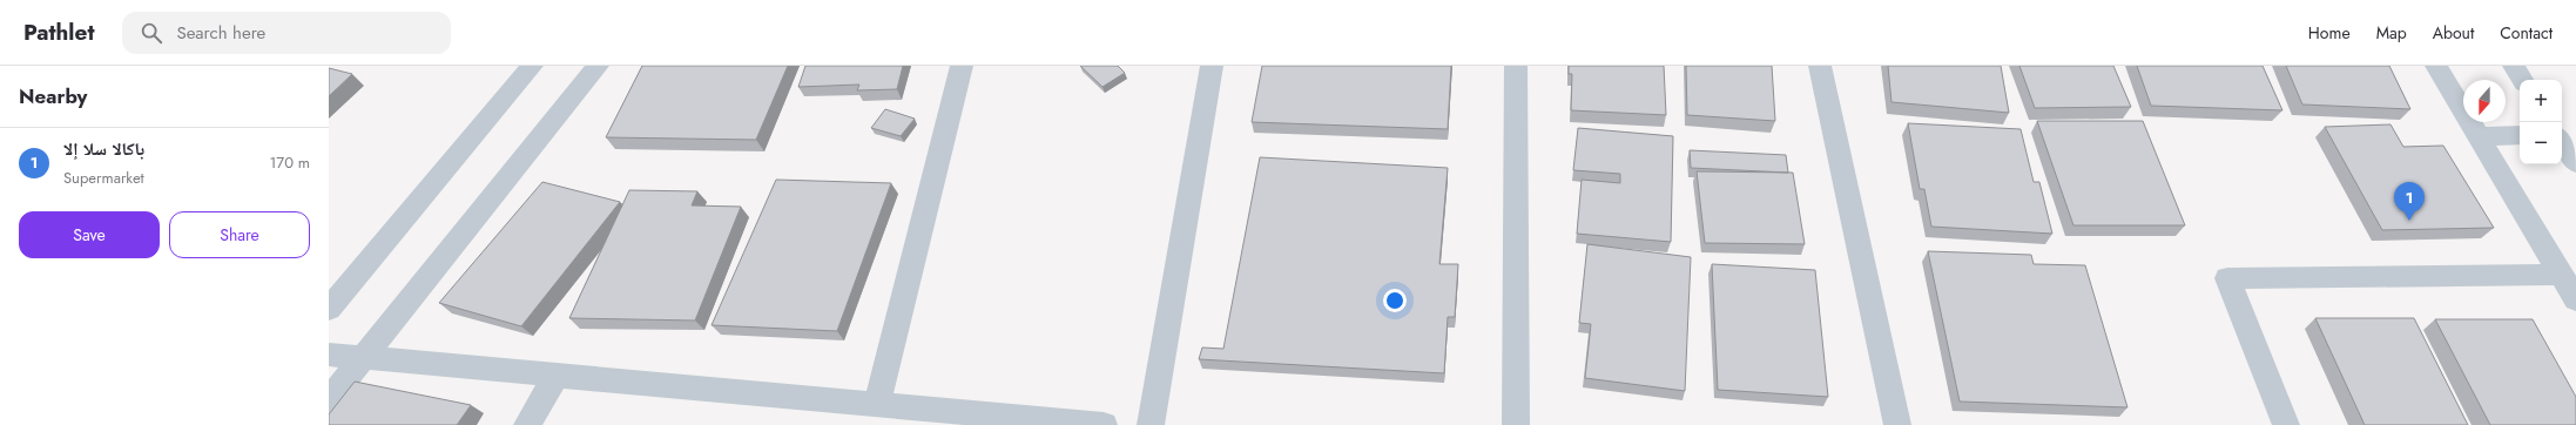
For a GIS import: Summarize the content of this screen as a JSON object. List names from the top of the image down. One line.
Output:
{"north":"bottom","page":{"header":"Pathlet","search":"Search here","nav":["Home","Map","About","Contact"],"heading":"Nearby","map_buttons":["+","−"],"list":[{"mark":"1","name":"باكالا سلا إلا","note":"Supermarket","value":"170 m"}],"pins":"1","buttons":["Save","Share"]}}
